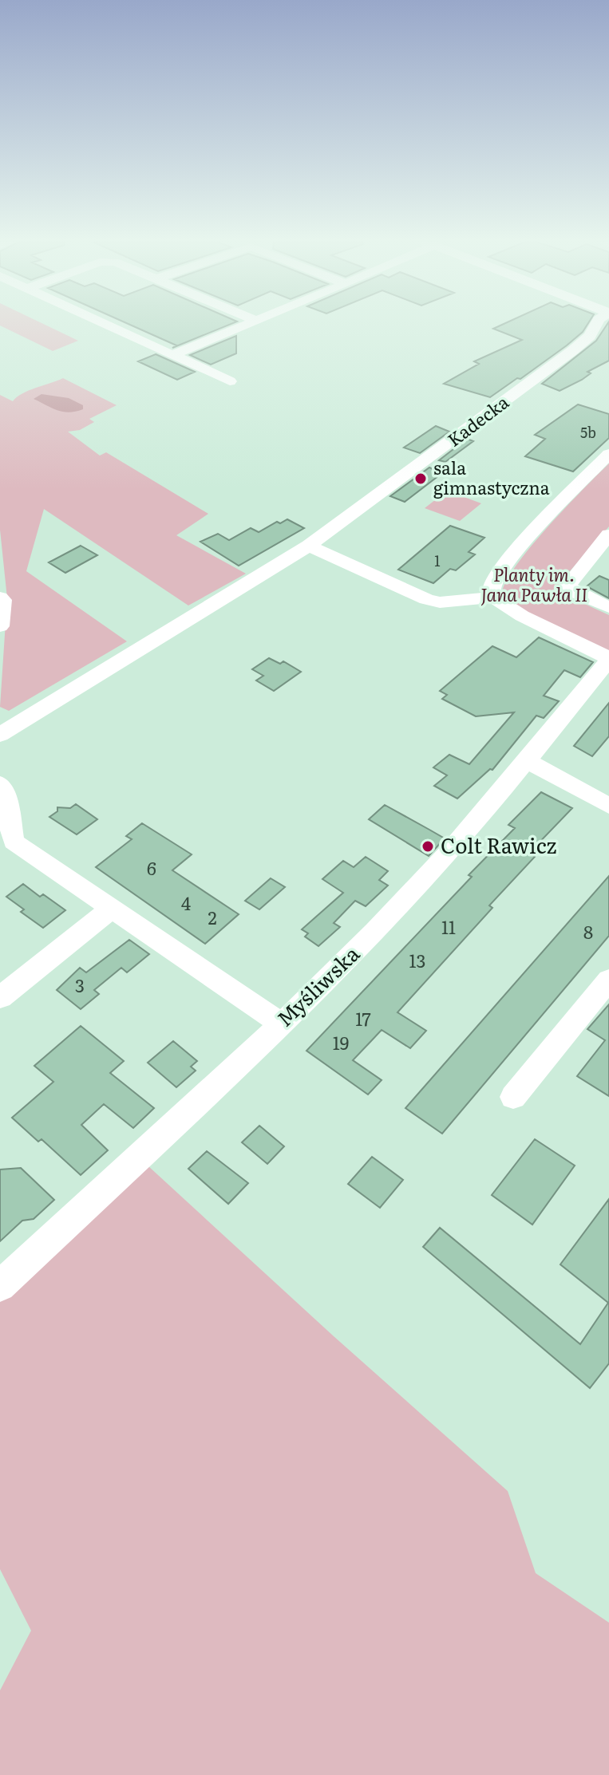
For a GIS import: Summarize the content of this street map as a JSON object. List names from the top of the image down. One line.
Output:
{"streets":{"street":["Kadecka","Myśliwska"]},"parks":["Planty im. Jana Pawła II"],"places":["sala gimnastyczna","Colt Rawicz"],"house_numbers":["5b","1","6","4","2","11","8","13","3","17","19"]}
